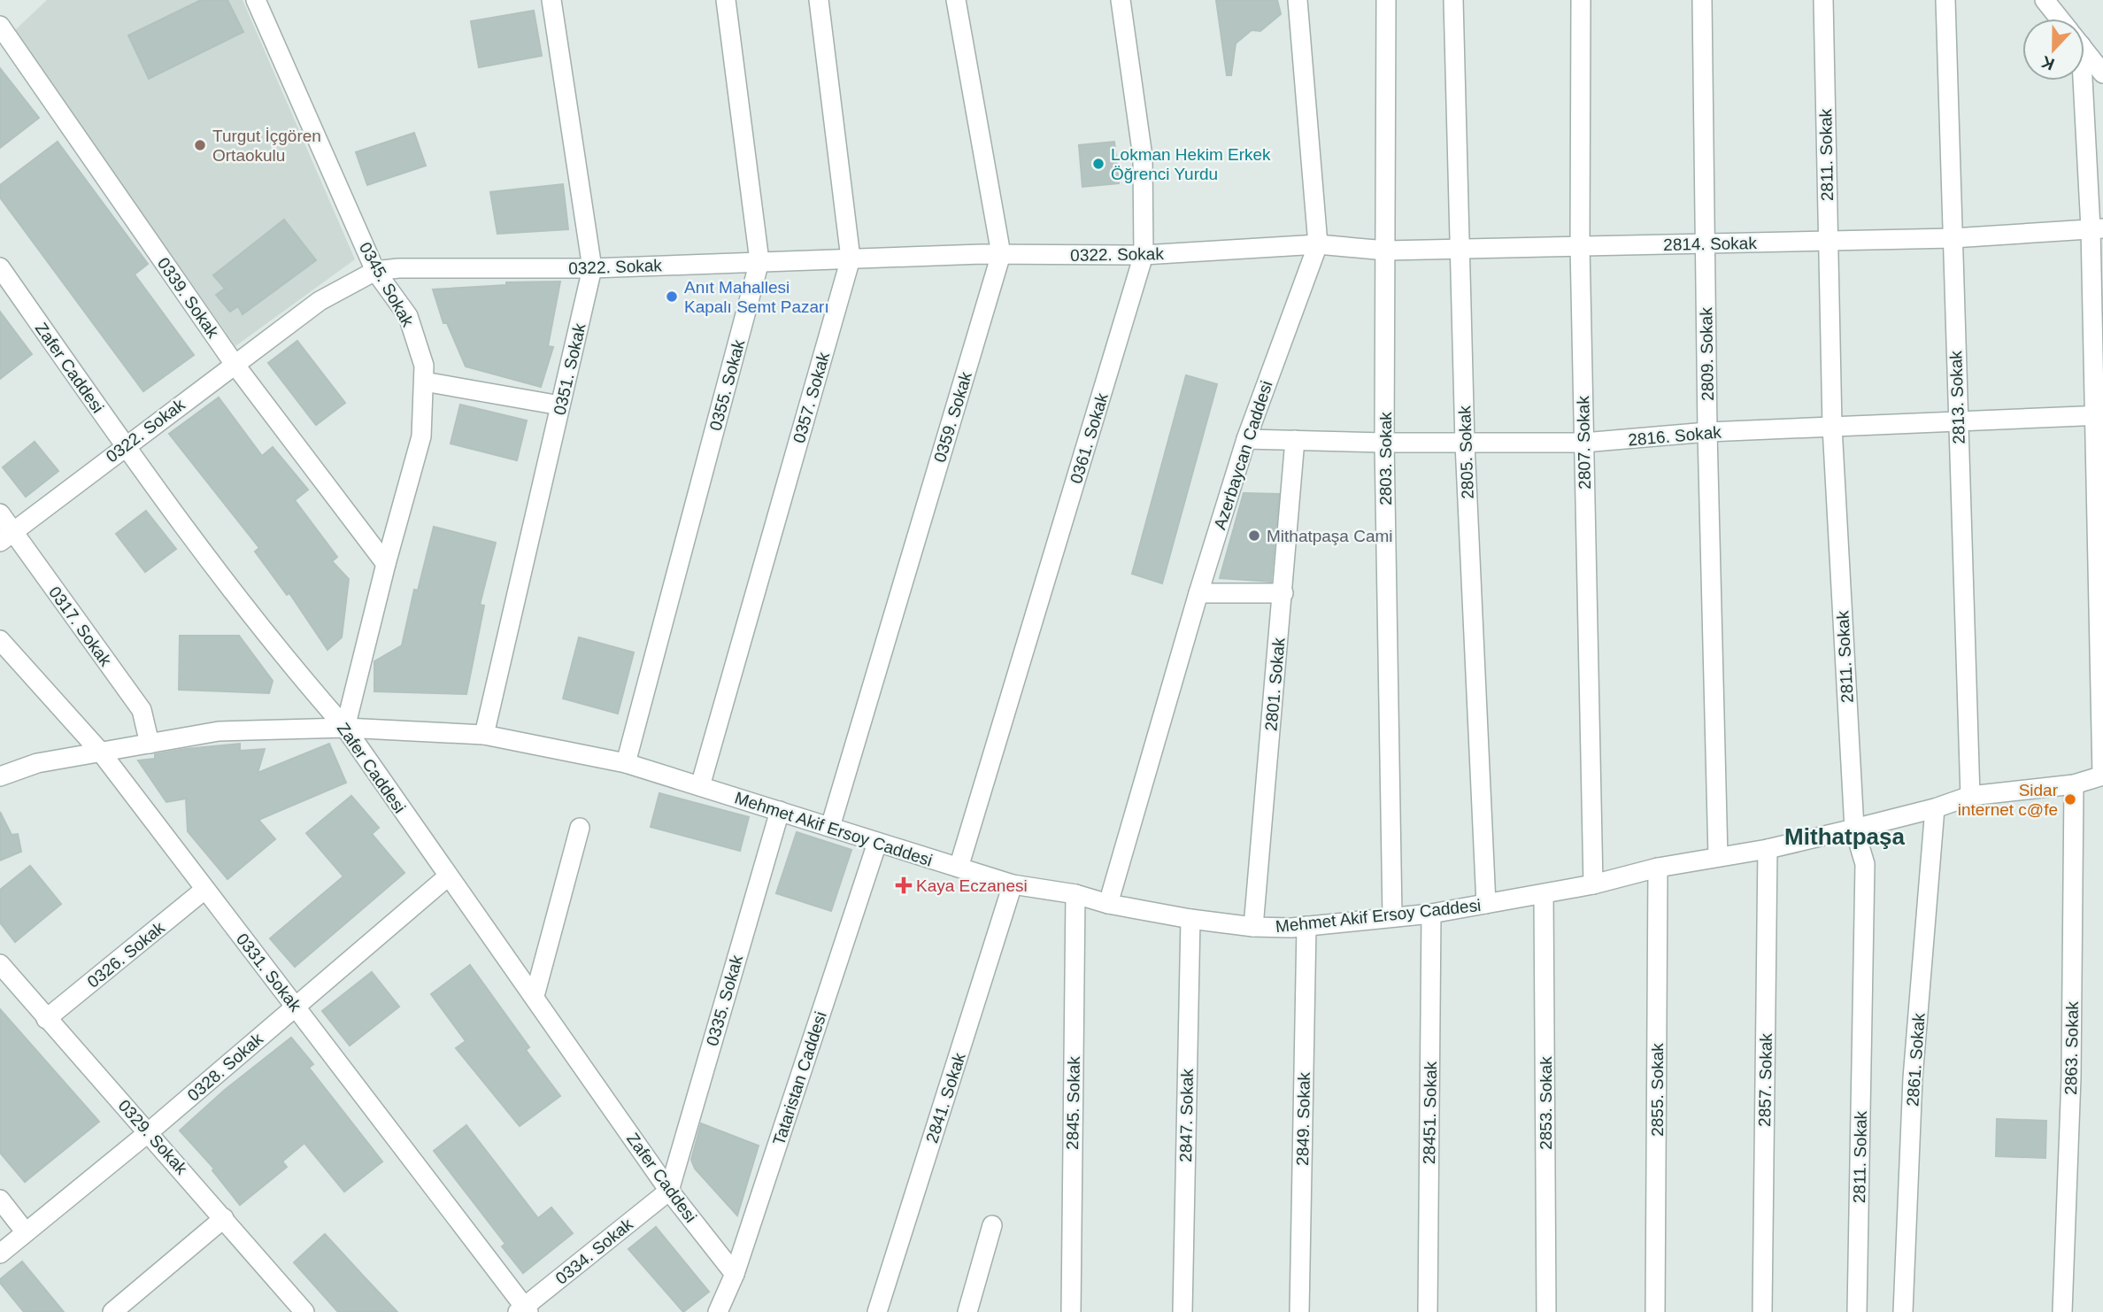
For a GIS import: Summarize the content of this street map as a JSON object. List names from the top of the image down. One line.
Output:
{"streets":{"street":["2811. Sokak","2814. Sokak","0322. Sokak","0345. Sokak","0339. Sokak","2809. Sokak","Zafer Caddesi","0351. Sokak","0355. Sokak","0357. Sokak","2813. Sokak","0359. Sokak","2816. Sokak","0361. Sokak","2807. Sokak","2805. Sokak","Azerbaycan Caddesi","2803. Sokak","0317. Sokak","2801. Sokak","Mehmet Akif Ersoy Caddesi","0326. Sokak","0331. Sokak","0335. Sokak","2863. Sokak","2861. Sokak","0328. Sokak","Tataristan Caddesi","2857. Sokak","2855. Sokak","2841. Sokak","2845. Sokak","2853. Sokak","28451. Sokak","2847. Sokak","2849. Sokak","0329. Sokak","0334. Sokak"]},"crossings":[["2811. Sokak","2814. Sokak"],["2811. Sokak","2816. Sokak"],["2811. Sokak","Mehmet Akif Ersoy Caddesi"],["2814. Sokak","0322. Sokak"],["2814. Sokak","2809. Sokak"],["2814. Sokak","2813. Sokak"],["2814. Sokak","2807. Sokak"],["2814. Sokak","2805. Sokak"],["2814. Sokak","Azerbaycan Caddesi"],["2814. Sokak","2803. Sokak"],["0322. Sokak","0345. Sokak"],["0322. Sokak","0339. Sokak"],["0322. Sokak","Zafer Caddesi"],["0322. Sokak","0351. Sokak"],["0322. Sokak","0355. Sokak"],["0322. Sokak","0357. Sokak"],["0322. Sokak","0359. Sokak"],["0322. Sokak","0361. Sokak"],["0322. Sokak","Azerbaycan Caddesi"],["0322. Sokak","0317. Sokak"],["0345. Sokak","0339. Sokak"],["0345. Sokak","Zafer Caddesi"],["0345. Sokak","Mehmet Akif Ersoy Caddesi"],["2809. Sokak","2816. Sokak"],["2809. Sokak","Mehmet Akif Ersoy Caddesi"],["Zafer Caddesi","Mehmet Akif Ersoy Caddesi"],["Zafer Caddesi","0335. Sokak"],["Zafer Caddesi","0328. Sokak"],["Zafer Caddesi","Tataristan Caddesi"],["Zafer Caddesi","0334. Sokak"],["0351. Sokak","Mehmet Akif Ersoy Caddesi"],["0355. Sokak","Mehmet Akif Ersoy Caddesi"],["0357. Sokak","Mehmet Akif Ersoy Caddesi"],["2813. Sokak","2816. Sokak"],["2813. Sokak","Mehmet Akif Ersoy Caddesi"],["0359. Sokak","Mehmet Akif Ersoy Caddesi"],["2816. Sokak","2807. Sokak"],["2816. Sokak","2805. Sokak"],["2816. Sokak","Azerbaycan Caddesi"],["2816. Sokak","2803. Sokak"],["2816. Sokak","2801. Sokak"],["0361. Sokak","Mehmet Akif Ersoy Caddesi"],["2807. Sokak","Mehmet Akif Ersoy Caddesi"],["2805. Sokak","Mehmet Akif Ersoy Caddesi"],["Azerbaycan Caddesi","Mehmet Akif Ersoy Caddesi"],["2803. Sokak","Mehmet Akif Ersoy Caddesi"],["0317. Sokak","Mehmet Akif Ersoy Caddesi"],["2801. Sokak","Mehmet Akif Ersoy Caddesi"],["Mehmet Akif Ersoy Caddesi","0331. Sokak"],["Mehmet Akif Ersoy Caddesi","0335. Sokak"],["Mehmet Akif Ersoy Caddesi","2863. Sokak"],["Mehmet Akif Ersoy Caddesi","2861. Sokak"],["Mehmet Akif Ersoy Caddesi","Tataristan Caddesi"],["Mehmet Akif Ersoy Caddesi","2857. Sokak"],["Mehmet Akif Ersoy Caddesi","2855. Sokak"],["Mehmet Akif Ersoy Caddesi","2841. Sokak"],["Mehmet Akif Ersoy Caddesi","2845. Sokak"],["Mehmet Akif Ersoy Caddesi","2853. Sokak"],["Mehmet Akif Ersoy Caddesi","28451. Sokak"],["Mehmet Akif Ersoy Caddesi","2847. Sokak"],["Mehmet Akif Ersoy Caddesi","2849. Sokak"],["0326. Sokak","0331. Sokak"],["0326. Sokak","0329. Sokak"],["0331. Sokak","0328. Sokak"],["0331. Sokak","0334. Sokak"],["0335. Sokak","0334. Sokak"],["0328. Sokak","0329. Sokak"]],"districts":["Mithatpaşa"],"places":{"other":["Turgut İçgören Ortaokulu","Lokman Hekim Erkek Öğrenci Yurdu","Anıt Mahallesi Kapalı Semt Pazarı","Mithatpaşa Cami","Sidar internet c@fe"],"health":["Kaya Eczanesi"]},"north":"bottom"}
